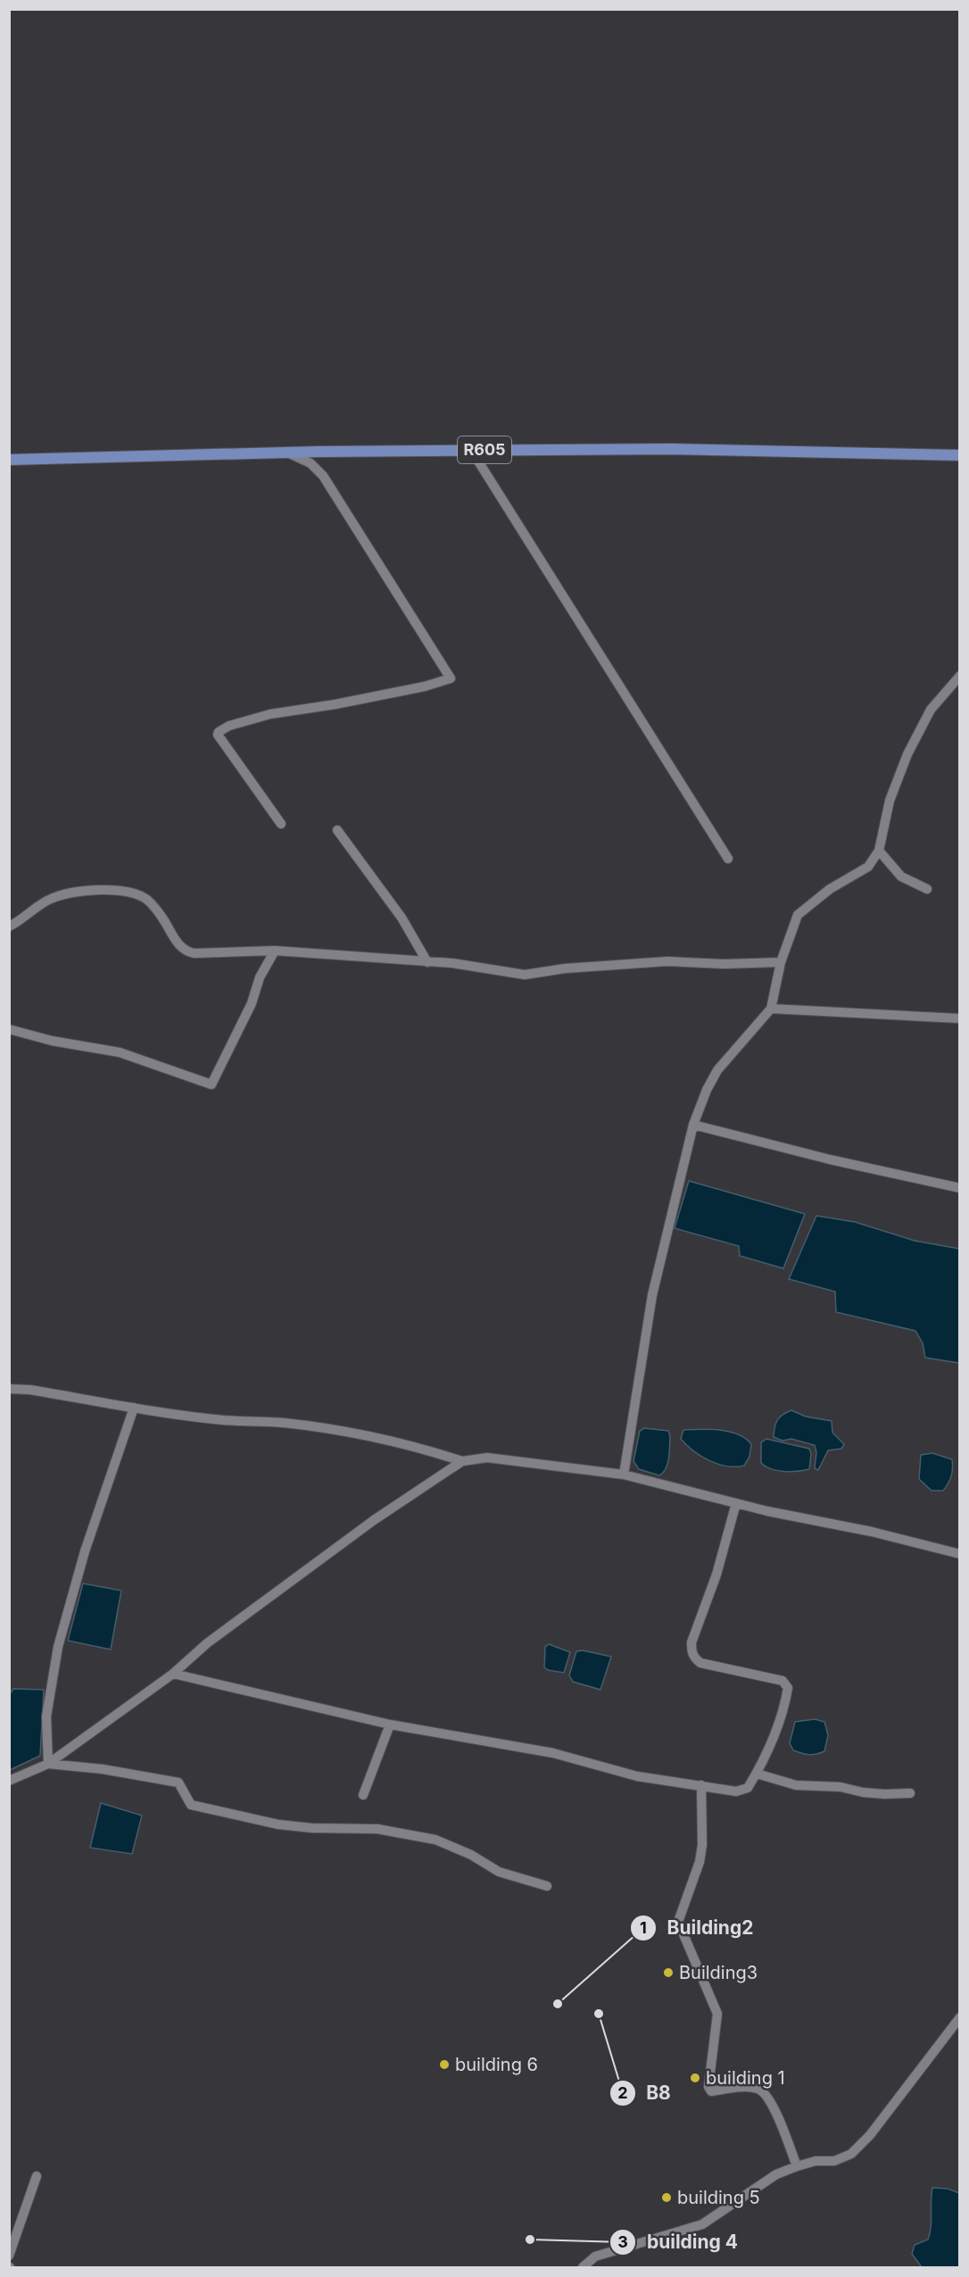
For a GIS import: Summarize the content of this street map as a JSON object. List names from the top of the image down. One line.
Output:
{"streets":{"main road":["R605"]},"places":["Building3","Building2","B8","building 6","building 1","building 5","building 4"]}
